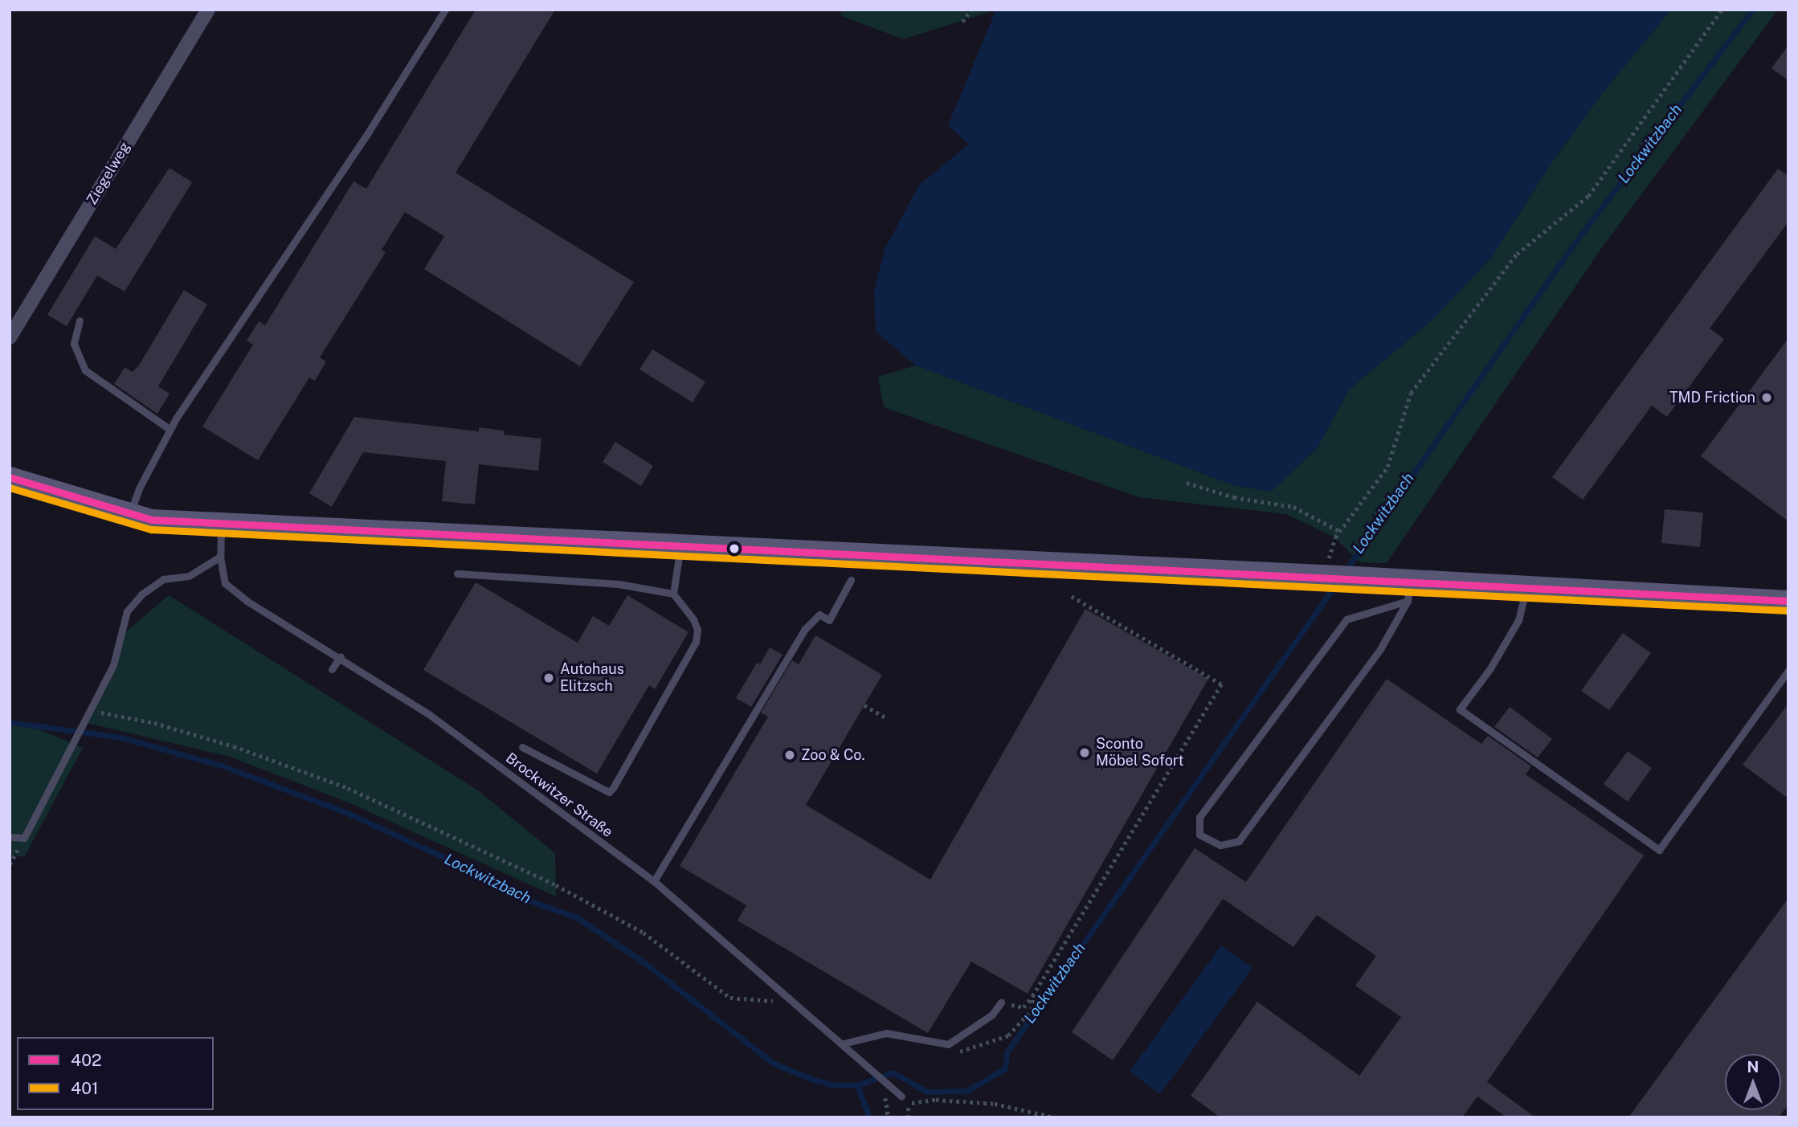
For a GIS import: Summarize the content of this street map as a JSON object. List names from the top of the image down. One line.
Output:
{"streets":{"street":["Ziegelweg"],"lane":["Brockwitzer Straße"]},"water":["Lockwitzbach"],"places":["TMD Friction","Autohaus Elitzsch","Sconto Möbel Sofort","Zoo & Co."],"lines":["transit line 402","transit line 401"],"legend":["402","401"],"north":"top"}
